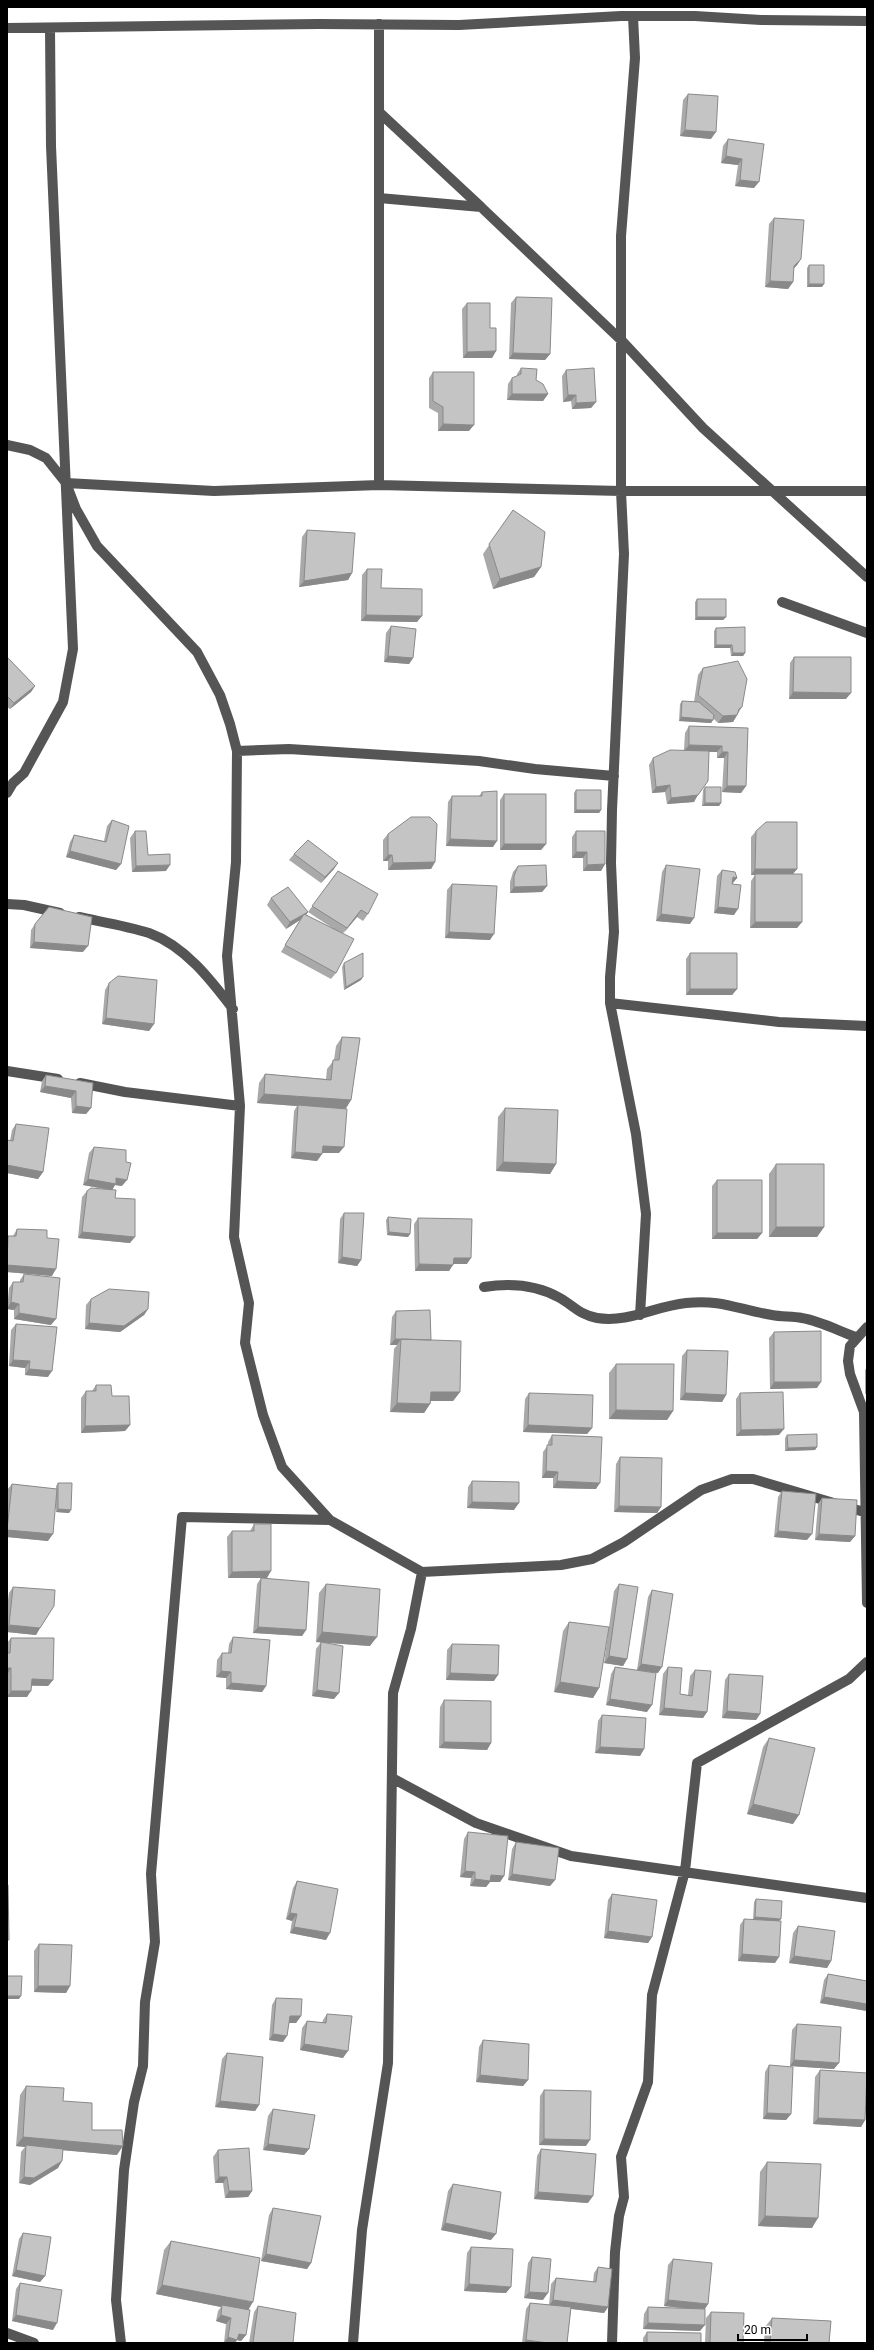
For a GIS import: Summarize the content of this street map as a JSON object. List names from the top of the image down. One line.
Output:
{"scale_bar":"20 m"}
